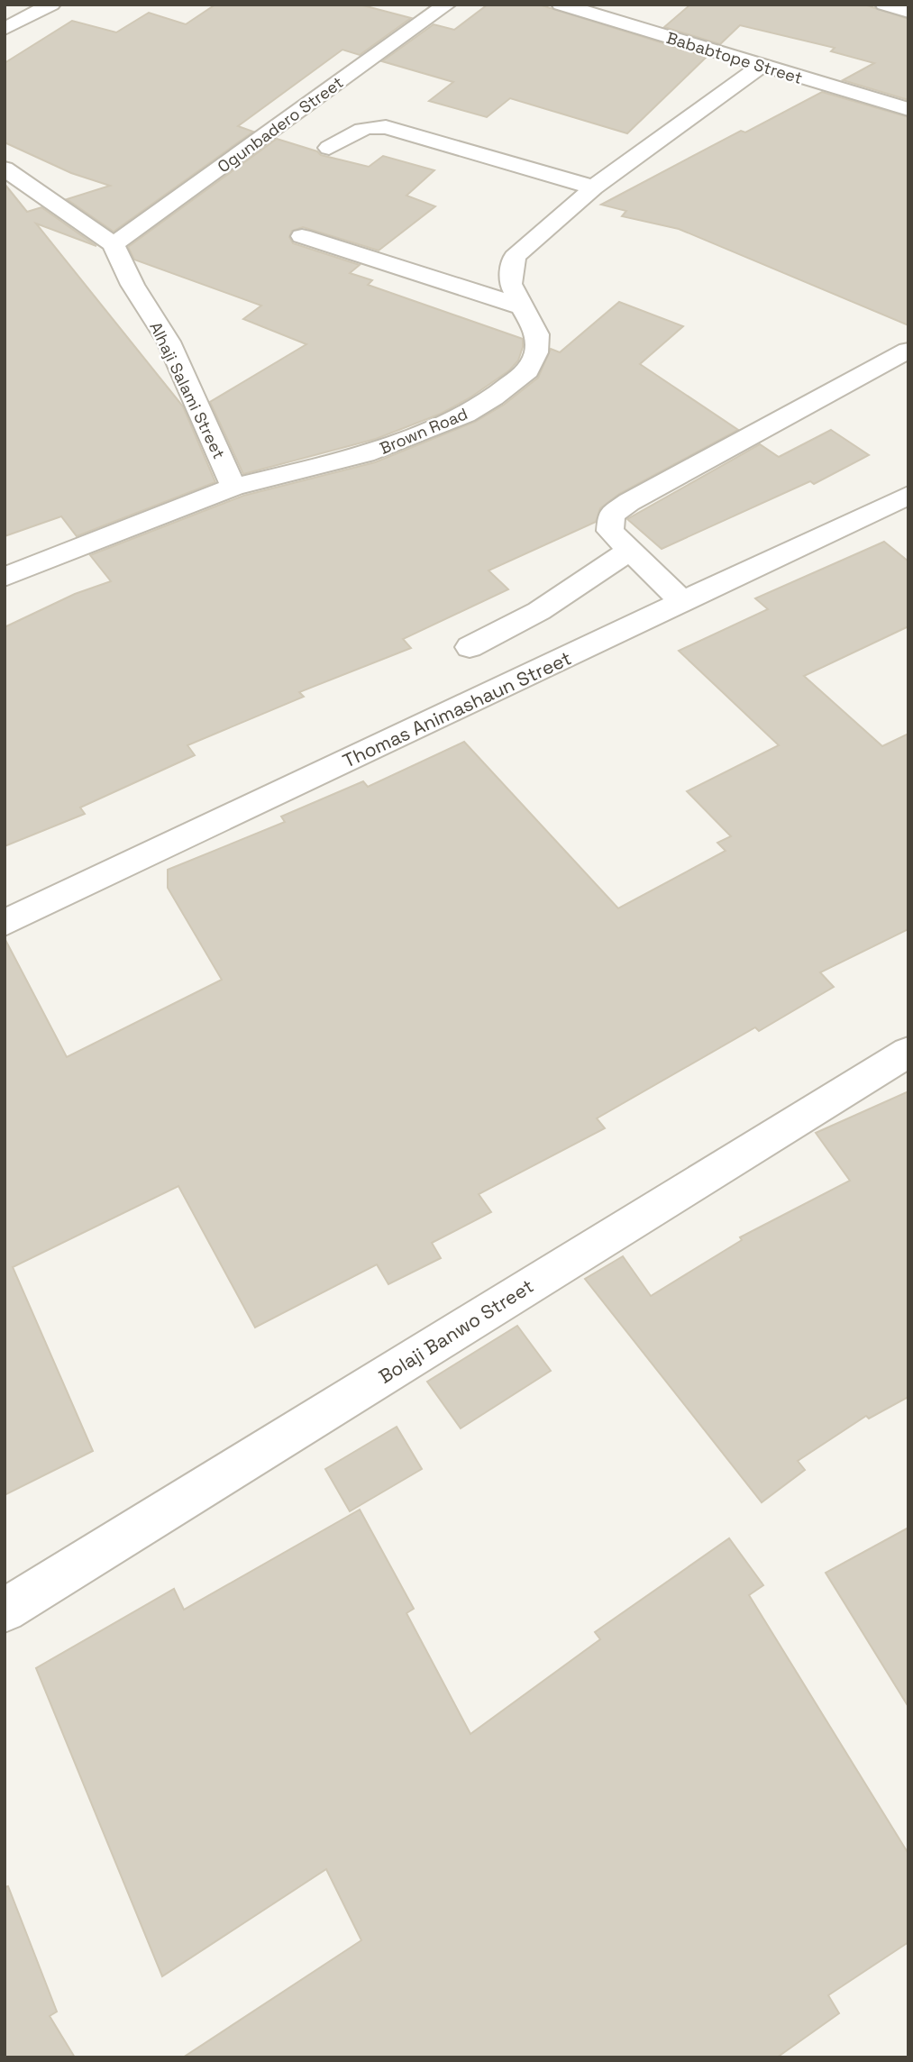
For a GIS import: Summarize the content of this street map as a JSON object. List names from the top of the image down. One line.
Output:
{"streets":{"street":["Bababtope Street","Ogunbadero Street","Alhaji Salami Street","Brown Road","Thomas Animashaun Street","Bolaji Banwo Street"]},"crossings":[["Bababtope Street","Brown Road"],["Ogunbadero Street","Alhaji Salami Street"],["Alhaji Salami Street","Brown Road"]]}
